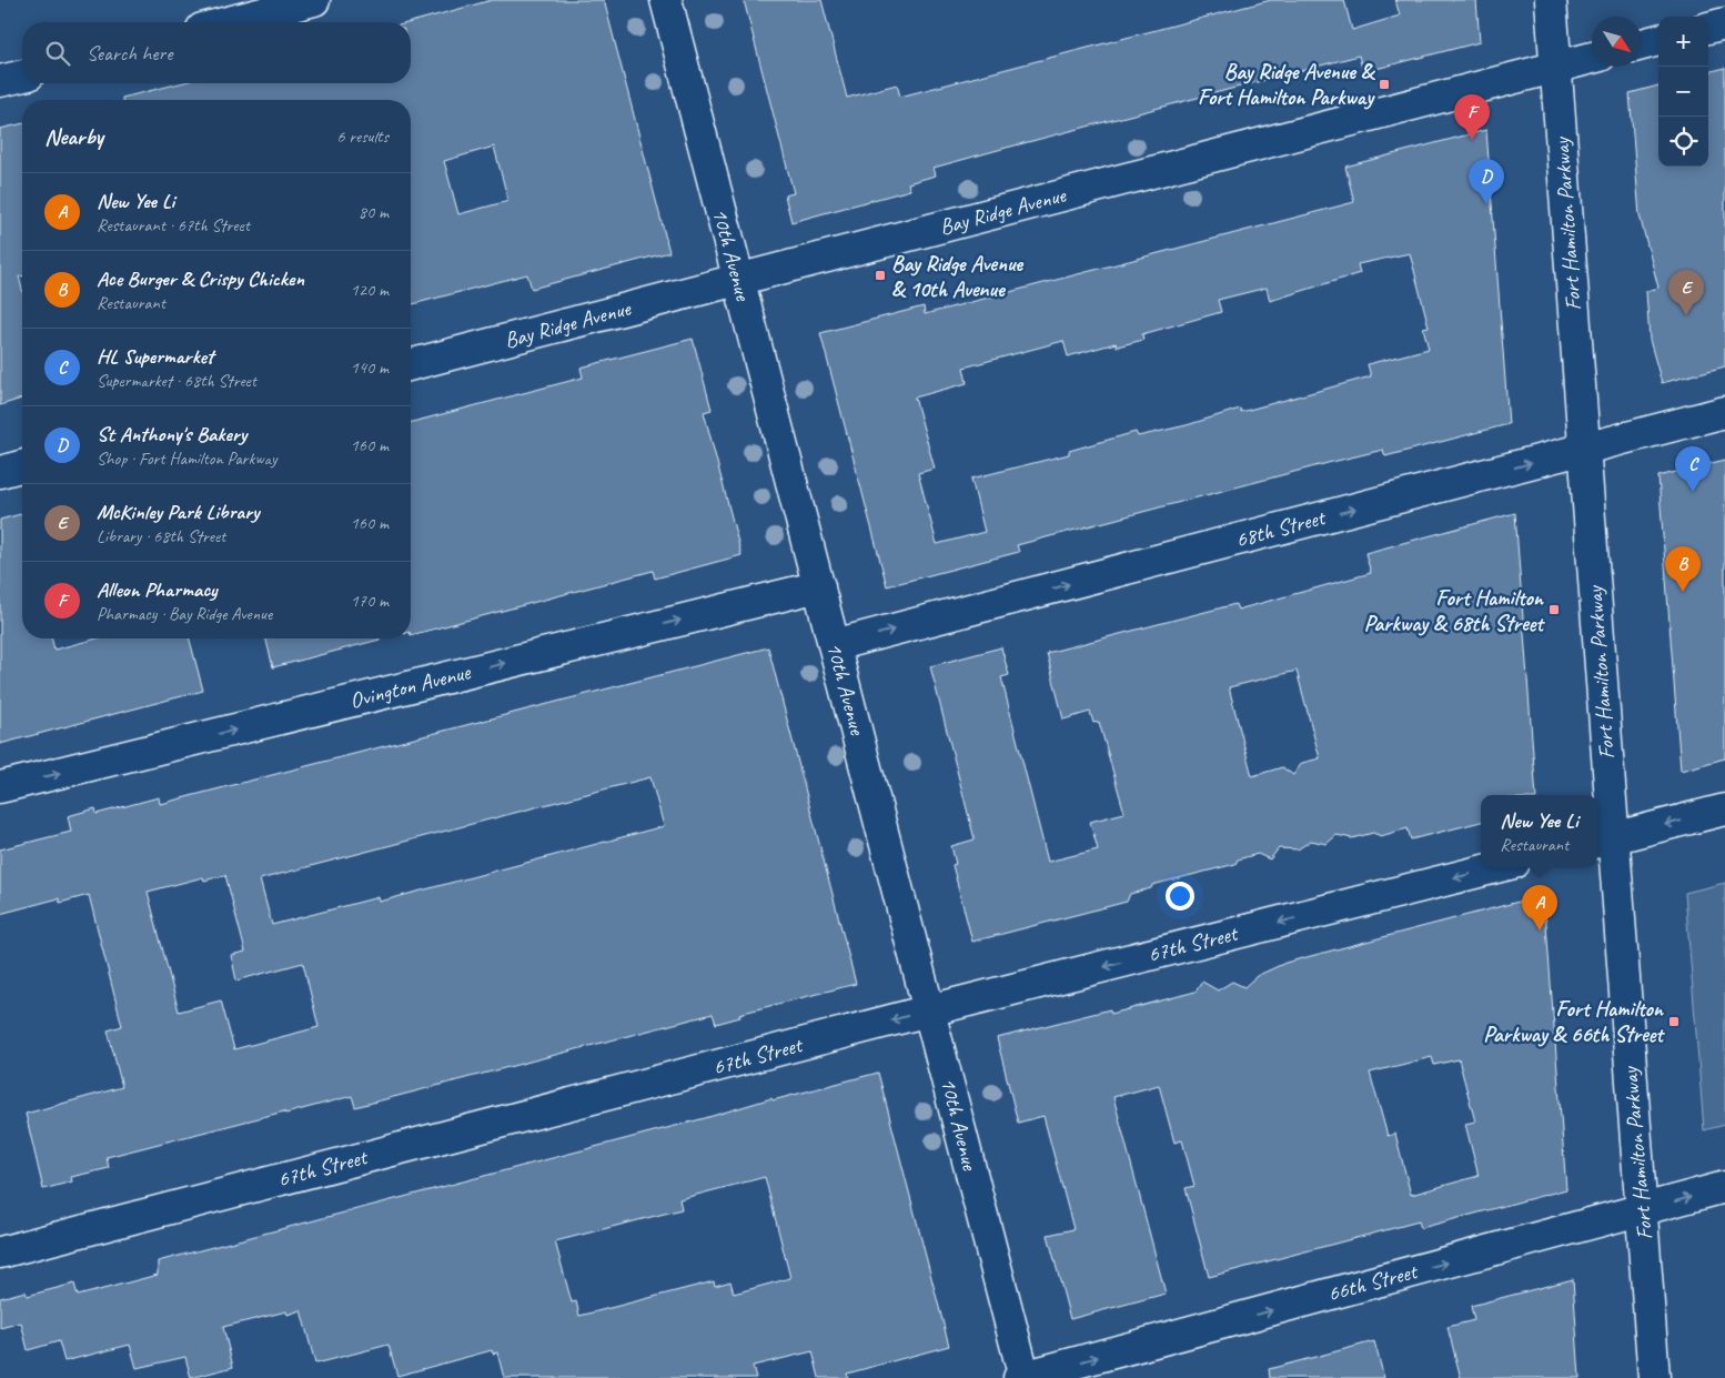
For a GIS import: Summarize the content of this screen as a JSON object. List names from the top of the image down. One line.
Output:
{"streets":{"street":["Bay Ridge Avenue","Fort Hamilton Parkway","10th Avenue","68th Street","Ovington Avenue","67th Street","66th Street"]},"crossings":[["Bay Ridge Avenue","Fort Hamilton Parkway"],["Bay Ridge Avenue","10th Avenue"],["Fort Hamilton Parkway","68th Street"],["Fort Hamilton Parkway","66th Street"],["10th Avenue","68th Street"],["10th Avenue","Ovington Avenue"],["10th Avenue","67th Street"],["10th Avenue","66th Street"]],"one_way":["68th Street","Ovington Avenue","67th Street","66th Street"],"places":{"transit":["Bay Ridge Avenue & Fort Hamilton Parkway","Bay Ridge Avenue & 10th Avenue","Fort Hamilton Parkway & 68th Street","Fort Hamilton Parkway & 66th Street"]},"north":"bottom right","page":{"map_buttons":["+","−"],"search":"Search here","pins":["F","D","E","C","B","A"],"heading":["Nearby","6 results"],"list":[{"mark":"A","name":"New Yee Li","note":"Restaurant · 67th Street","value":"80 m"},{"mark":"B","name":"Ace Burger & Crispy Chicken","note":"Restaurant","value":"120 m"},{"mark":"C","name":"HL Supermarket","note":"Supermarket · 68th Street","value":"140 m"},{"mark":"D","name":"St Anthony's Bakery","note":"Shop · Fort Hamilton Parkway","value":"160 m"},{"mark":"E","name":"McKinley Park Library","note":"Library · 68th Street","value":"160 m"},{"mark":"F","name":"Alleon Pharmacy","note":"Pharmacy · Bay Ridge Avenue","value":"170 m"}],"popup":["New Yee Li","Restaurant"]}}
